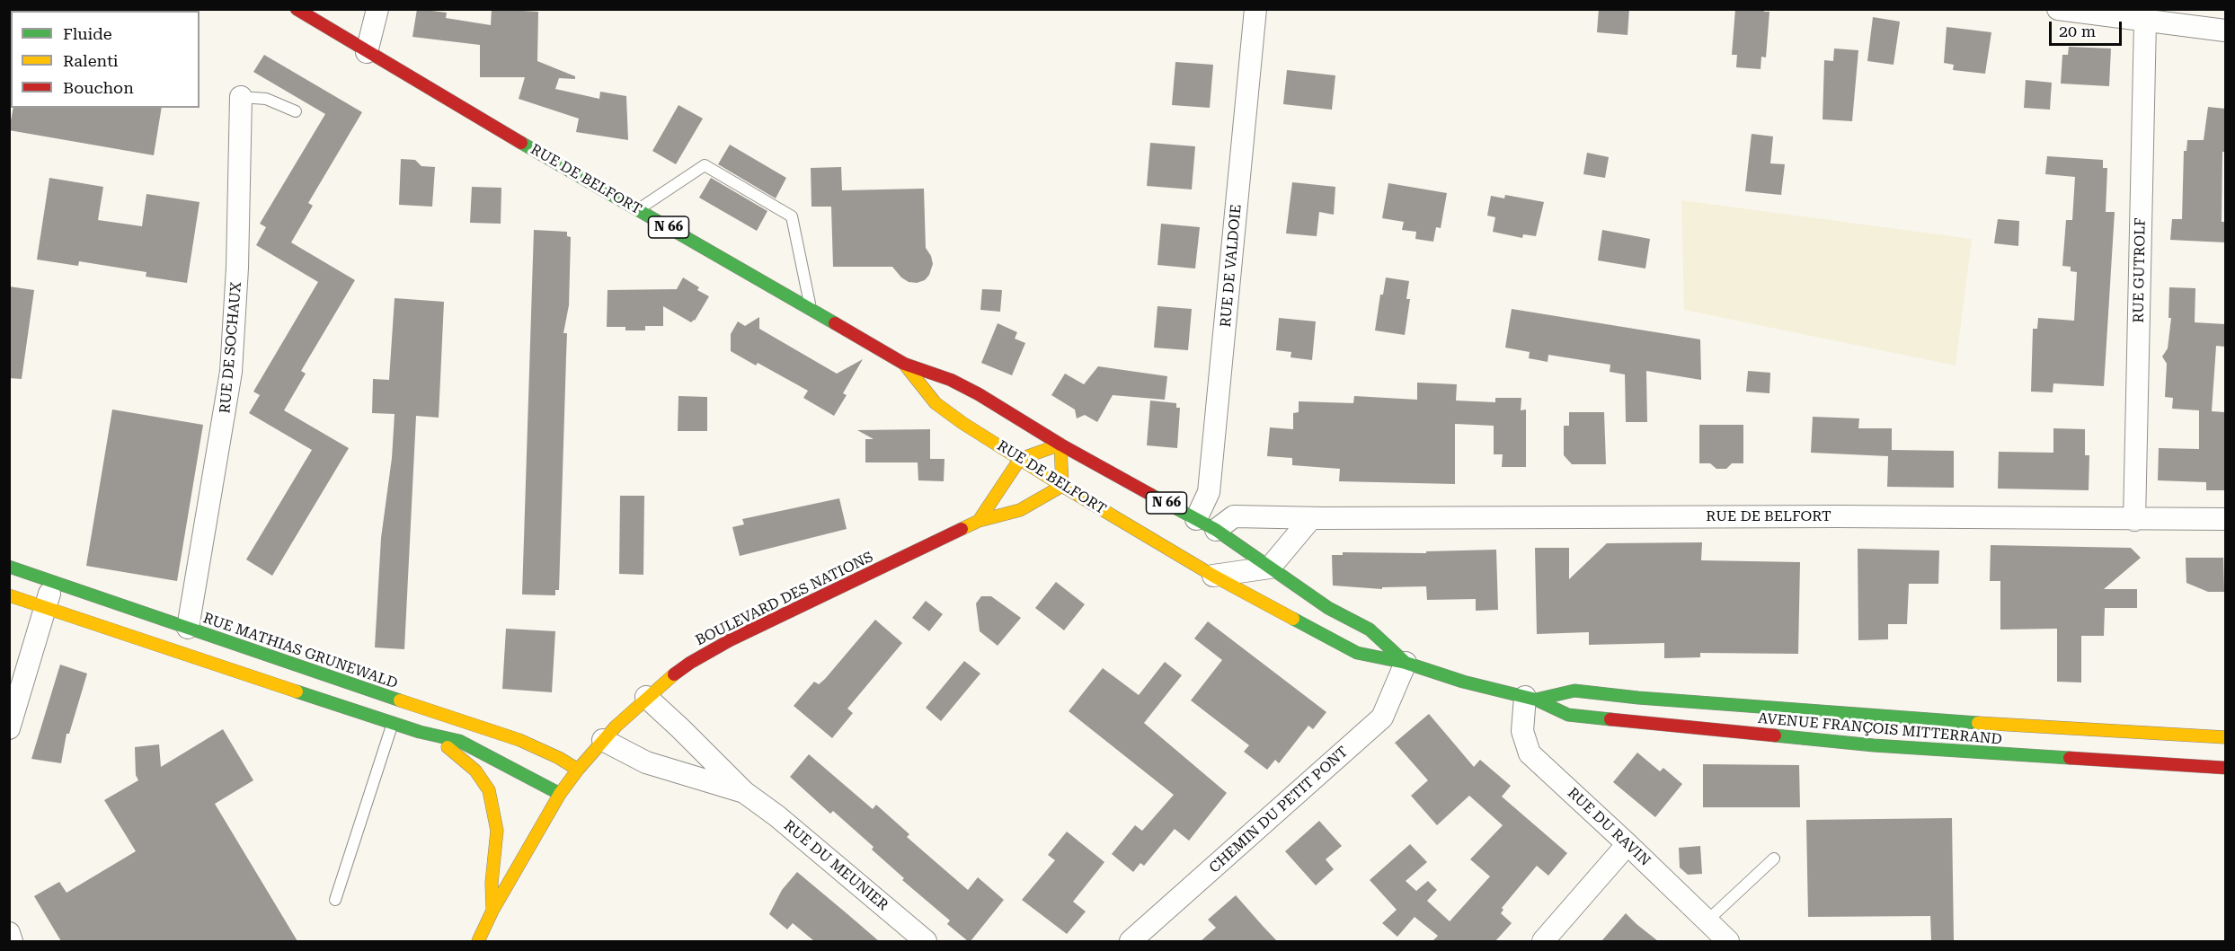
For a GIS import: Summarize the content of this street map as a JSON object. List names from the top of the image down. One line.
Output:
{"streets":{"main road":["RUE DE BELFORT","N 66","BOULEVARD DES NATIONS","RUE MATHIAS GRUNEWALD","AVENUE FRANÇOIS MITTERRAND"],"street":["RUE DE VALDOIE","RUE GUTROLF","RUE DE SOCHAUX","CHEMIN DU PETIT PONT","RUE DU RAVIN","RUE DU MEUNIER"]},"crossings":[["RUE DE BELFORT","RUE DE VALDOIE"],["RUE DE BELFORT","RUE GUTROLF"],["RUE DE BELFORT","BOULEVARD DES NATIONS"],["RUE DE BELFORT","AVENUE FRANÇOIS MITTERRAND"],["RUE DE SOCHAUX","RUE MATHIAS GRUNEWALD"],["BOULEVARD DES NATIONS","RUE MATHIAS GRUNEWALD"],["BOULEVARD DES NATIONS","RUE DU MEUNIER"],["AVENUE FRANÇOIS MITTERRAND","CHEMIN DU PETIT PONT"],["AVENUE FRANÇOIS MITTERRAND","RUE DU RAVIN"]],"legend":["Fluide","Ralenti","Bouchon"],"scale_bar":"20 m"}
